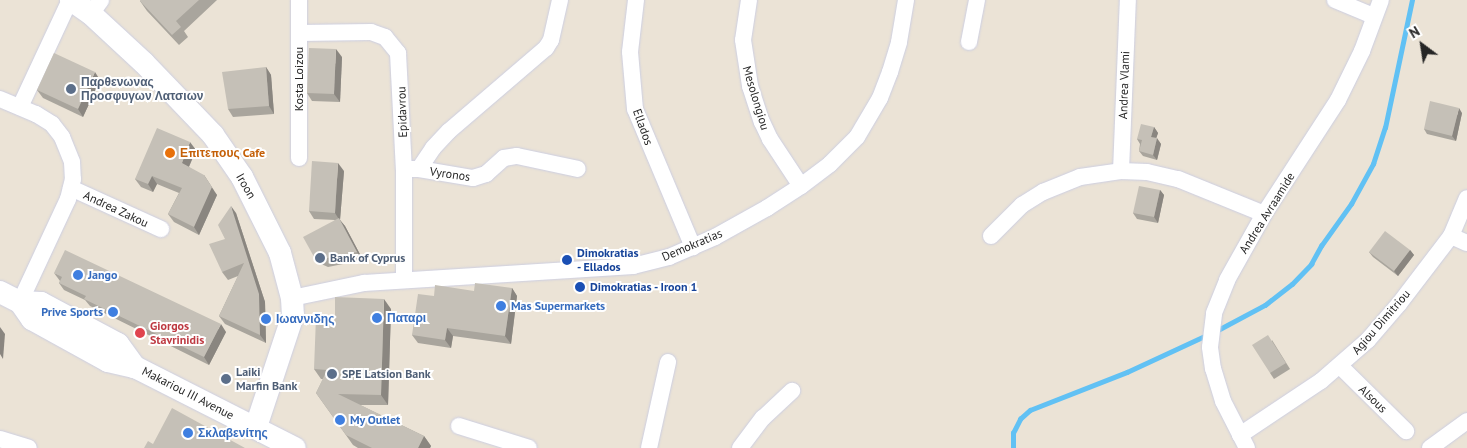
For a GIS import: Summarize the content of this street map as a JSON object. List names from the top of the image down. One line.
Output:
{"streets":{"street":["Kosta Loizou","Andrea Vlami","Mesolongiou","Epidavrou","Ellados","Vyronos","Iroon","Andrea Zakou","Andrea Avraamide","Demokratias","Agiou Dimitriou","Makariou III Avenue","Alsous"]},"crossings":[["Kosta Loizou","Epidavrou"],["Mesolongiou","Demokratias"],["Epidavrou","Vyronos"],["Epidavrou","Demokratias"],["Ellados","Demokratias"],["Iroon","Demokratias"],["Iroon","Makariou III Avenue"],["Andrea Avraamide","Agiou Dimitriou"],["Agiou Dimitriou","Alsous"]],"places":["Παρθενωνας Προσφυγων Λατσιων","Επιτεπους Cafe","Bank of Cyprus","Dimokratias - Ellados","Jango","Dimokratias - Iroon 1","Mas Supermarkets","Prive Sports","Παταρι","Ιωαννιδης","Giorgos Stavrinidis","SPE Latsion Bank","Laiki Marfin Bank","My Outlet","Σκλαβενίτης"],"north":"top left"}
